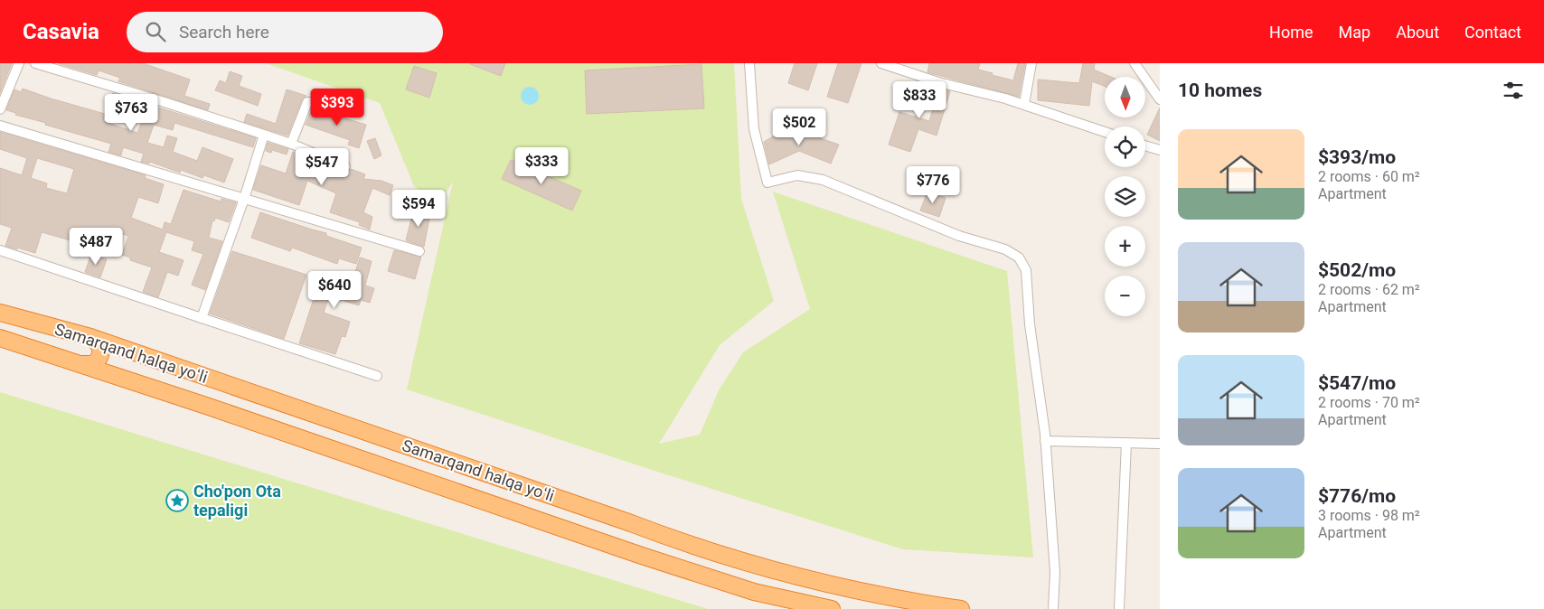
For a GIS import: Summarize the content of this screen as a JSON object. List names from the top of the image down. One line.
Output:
{"streets":{"highway":["Samarqand halqa yoʻli"]},"places":{"place":["Cho'pon Ota tepaligi"]},"north":"bottom","page":{"header":"Casavia","search":"Search here","nav":["Home","Map","About","Contact"],"heading":"10 homes","map_buttons":["+","−"],"price":["$833","$393","$763","$502","$333","$547","$776","$594","$487","$640"],"list":[{"name":"$393/mo","note":"2 rooms · 60 m² · Apartment"},{"name":"$502/mo","note":"2 rooms · 62 m² · Apartment"},{"name":"$547/mo","note":"2 rooms · 70 m² · Apartment"},{"name":"$776/mo","note":"3 rooms · 98 m² · Apartment"}]}}
